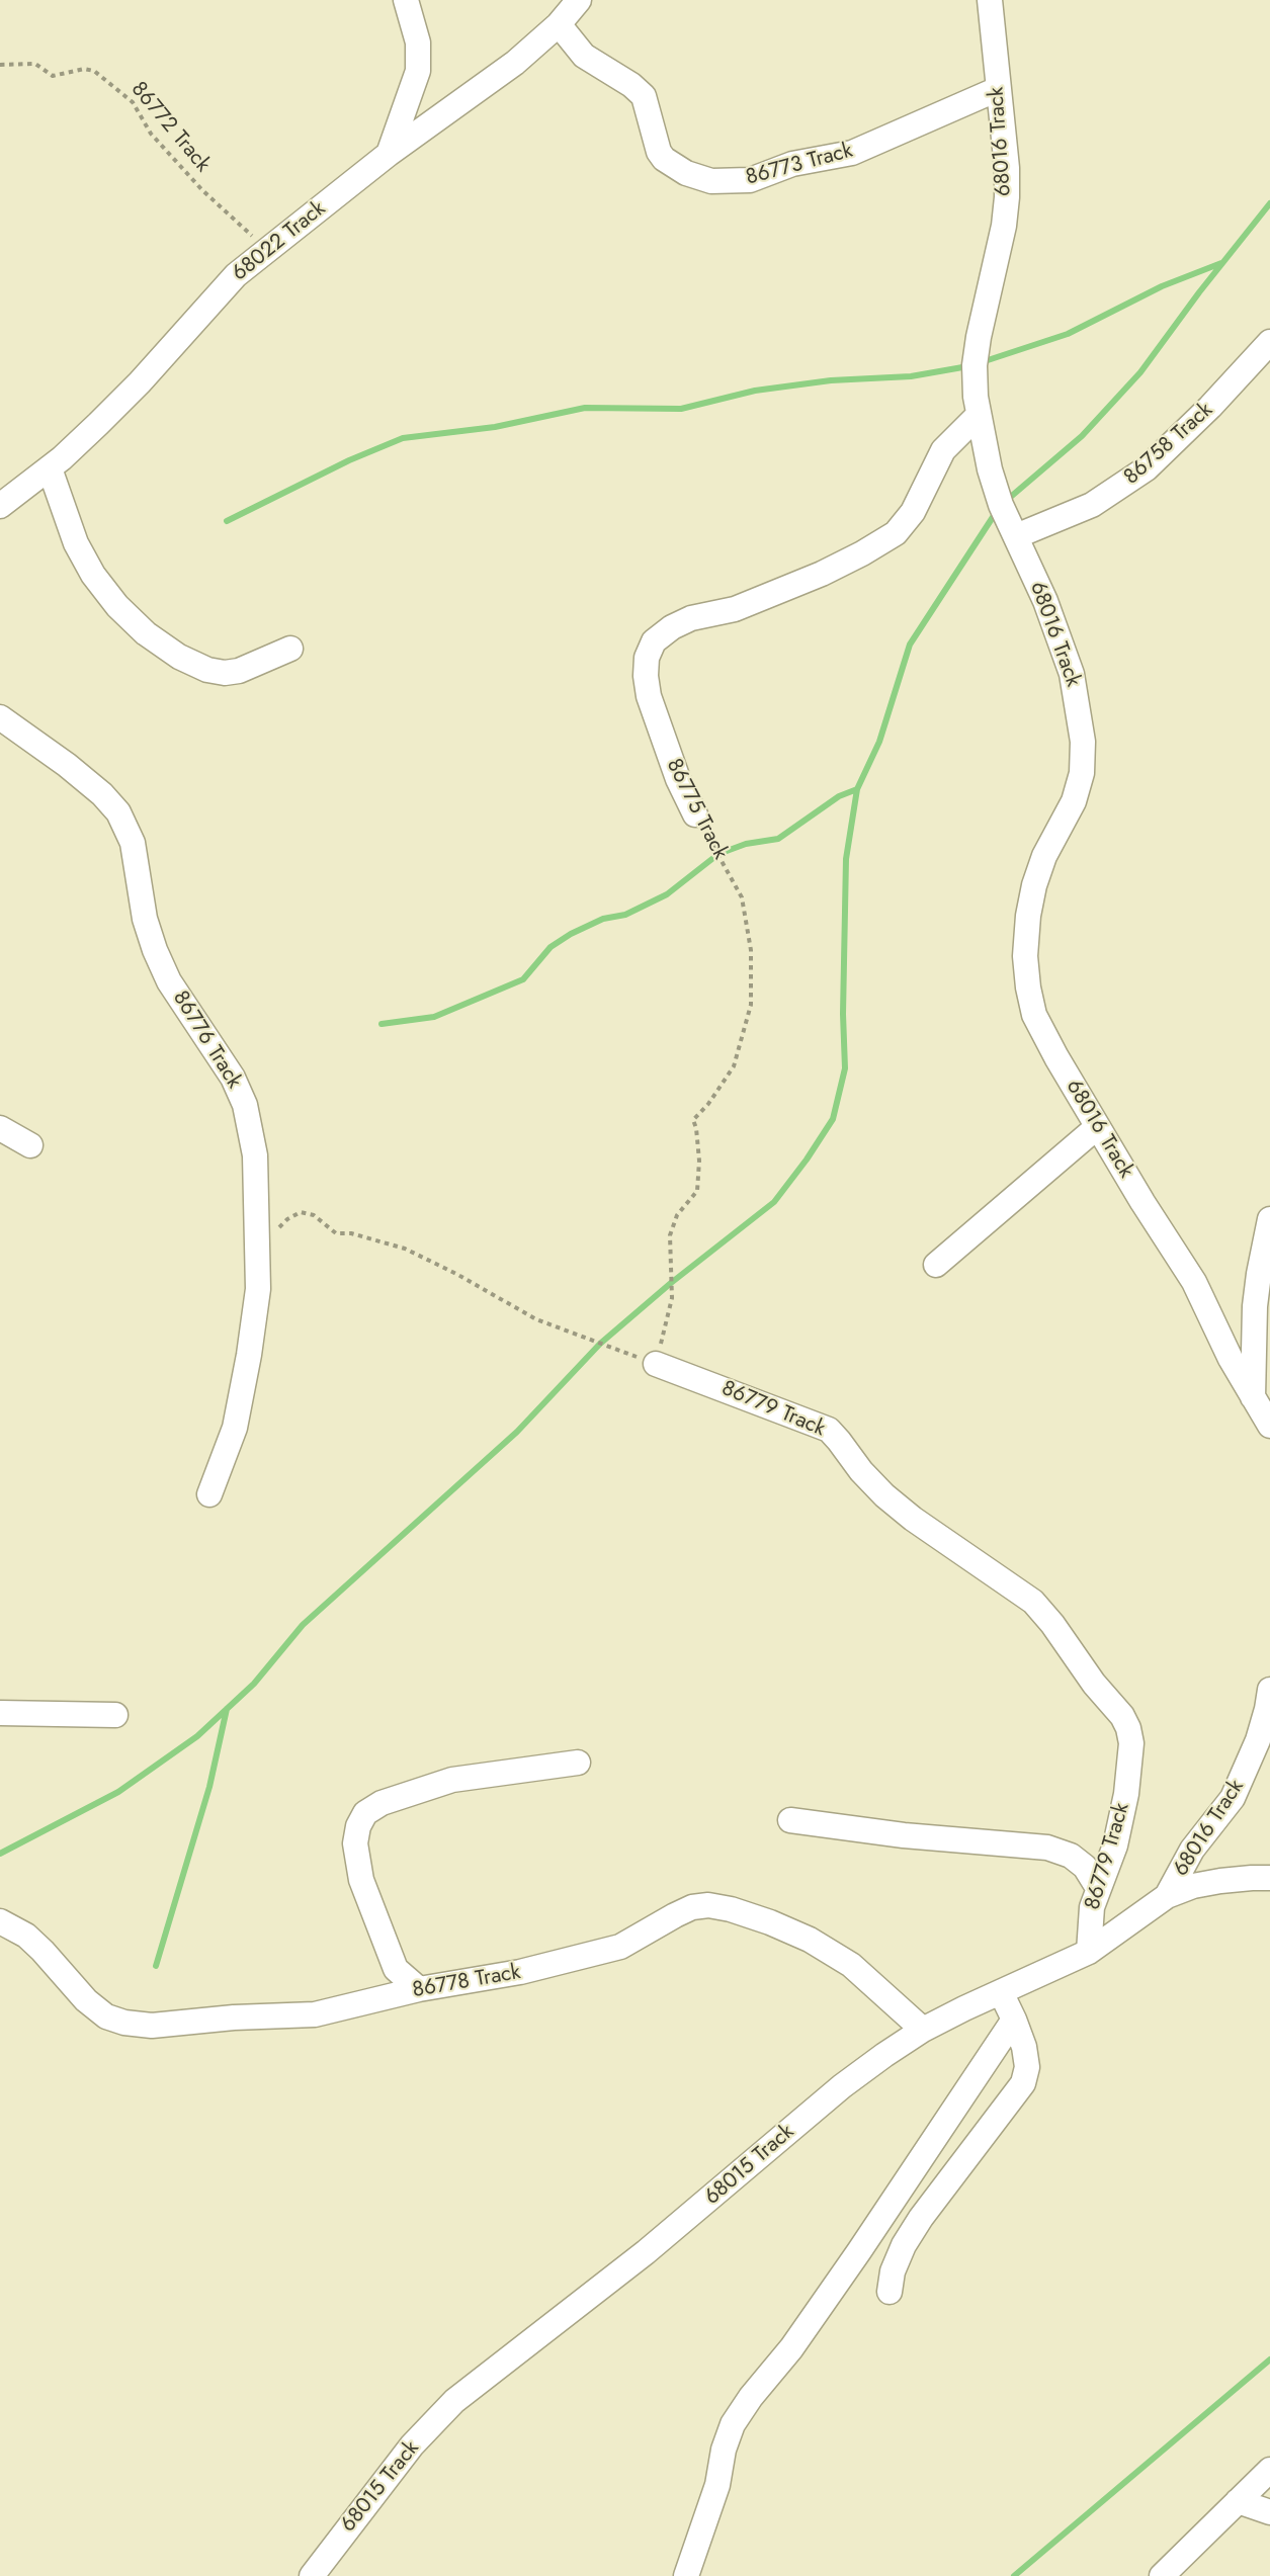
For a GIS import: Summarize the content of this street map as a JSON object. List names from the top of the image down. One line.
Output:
{"streets":{"street":["68016 Track","86773 Track","68022 Track","86758 Track","86775 Track","86776 Track","86779 Track","86778 Track","68015 Track"],"path":["86772 Track"]},"crossings":[["86772 Track","68022 Track"],["68016 Track","86773 Track"],["68016 Track","86758 Track"],["68016 Track","86775 Track"],["68016 Track","68015 Track"],["86773 Track","68022 Track"],["86775 Track","86779 Track"],["86779 Track","68015 Track"],["86778 Track","68015 Track"]]}
